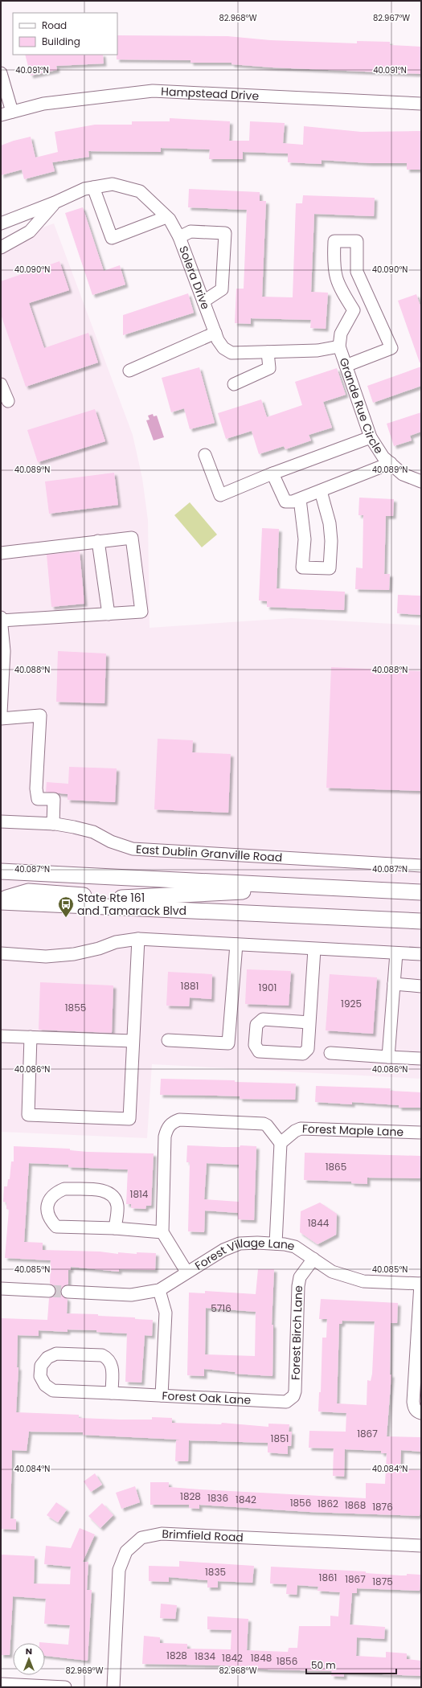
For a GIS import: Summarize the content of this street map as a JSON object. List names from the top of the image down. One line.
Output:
{"streets":{"street":["Hampstead Drive","Solera Drive","Grande Rue Circle","East Dublin Granville Road","Forest Maple Lane","Forest Village Lane","Forest Birch Lane","Forest Oak Lane","Brimfield Road"]},"crossings":[["Solera Drive","Grande Rue Circle"],["Forest Village Lane","Forest Birch Lane"],["Forest Birch Lane","Forest Oak Lane"]],"places":{"bus stop":["State Rte 161 and Tamarack Blvd"]},"house_numbers":["1881","1901","1925","1855","1865","1814","1844","5716","1867","1851","1828","1836","1842","1856","1862","1868","1876","1835","1861","1867","1875","1828","1834","1842","1848","1856"],"legend":["Road","Building"],"scale_bar":"50 m","north":"top","coordinates":["82.968°W","82.967°W","40.091°N","40.090°N","40.089°N","40.088°N","40.087°N","40.086°N","40.085°N","40.084°N","82.969°W"]}
